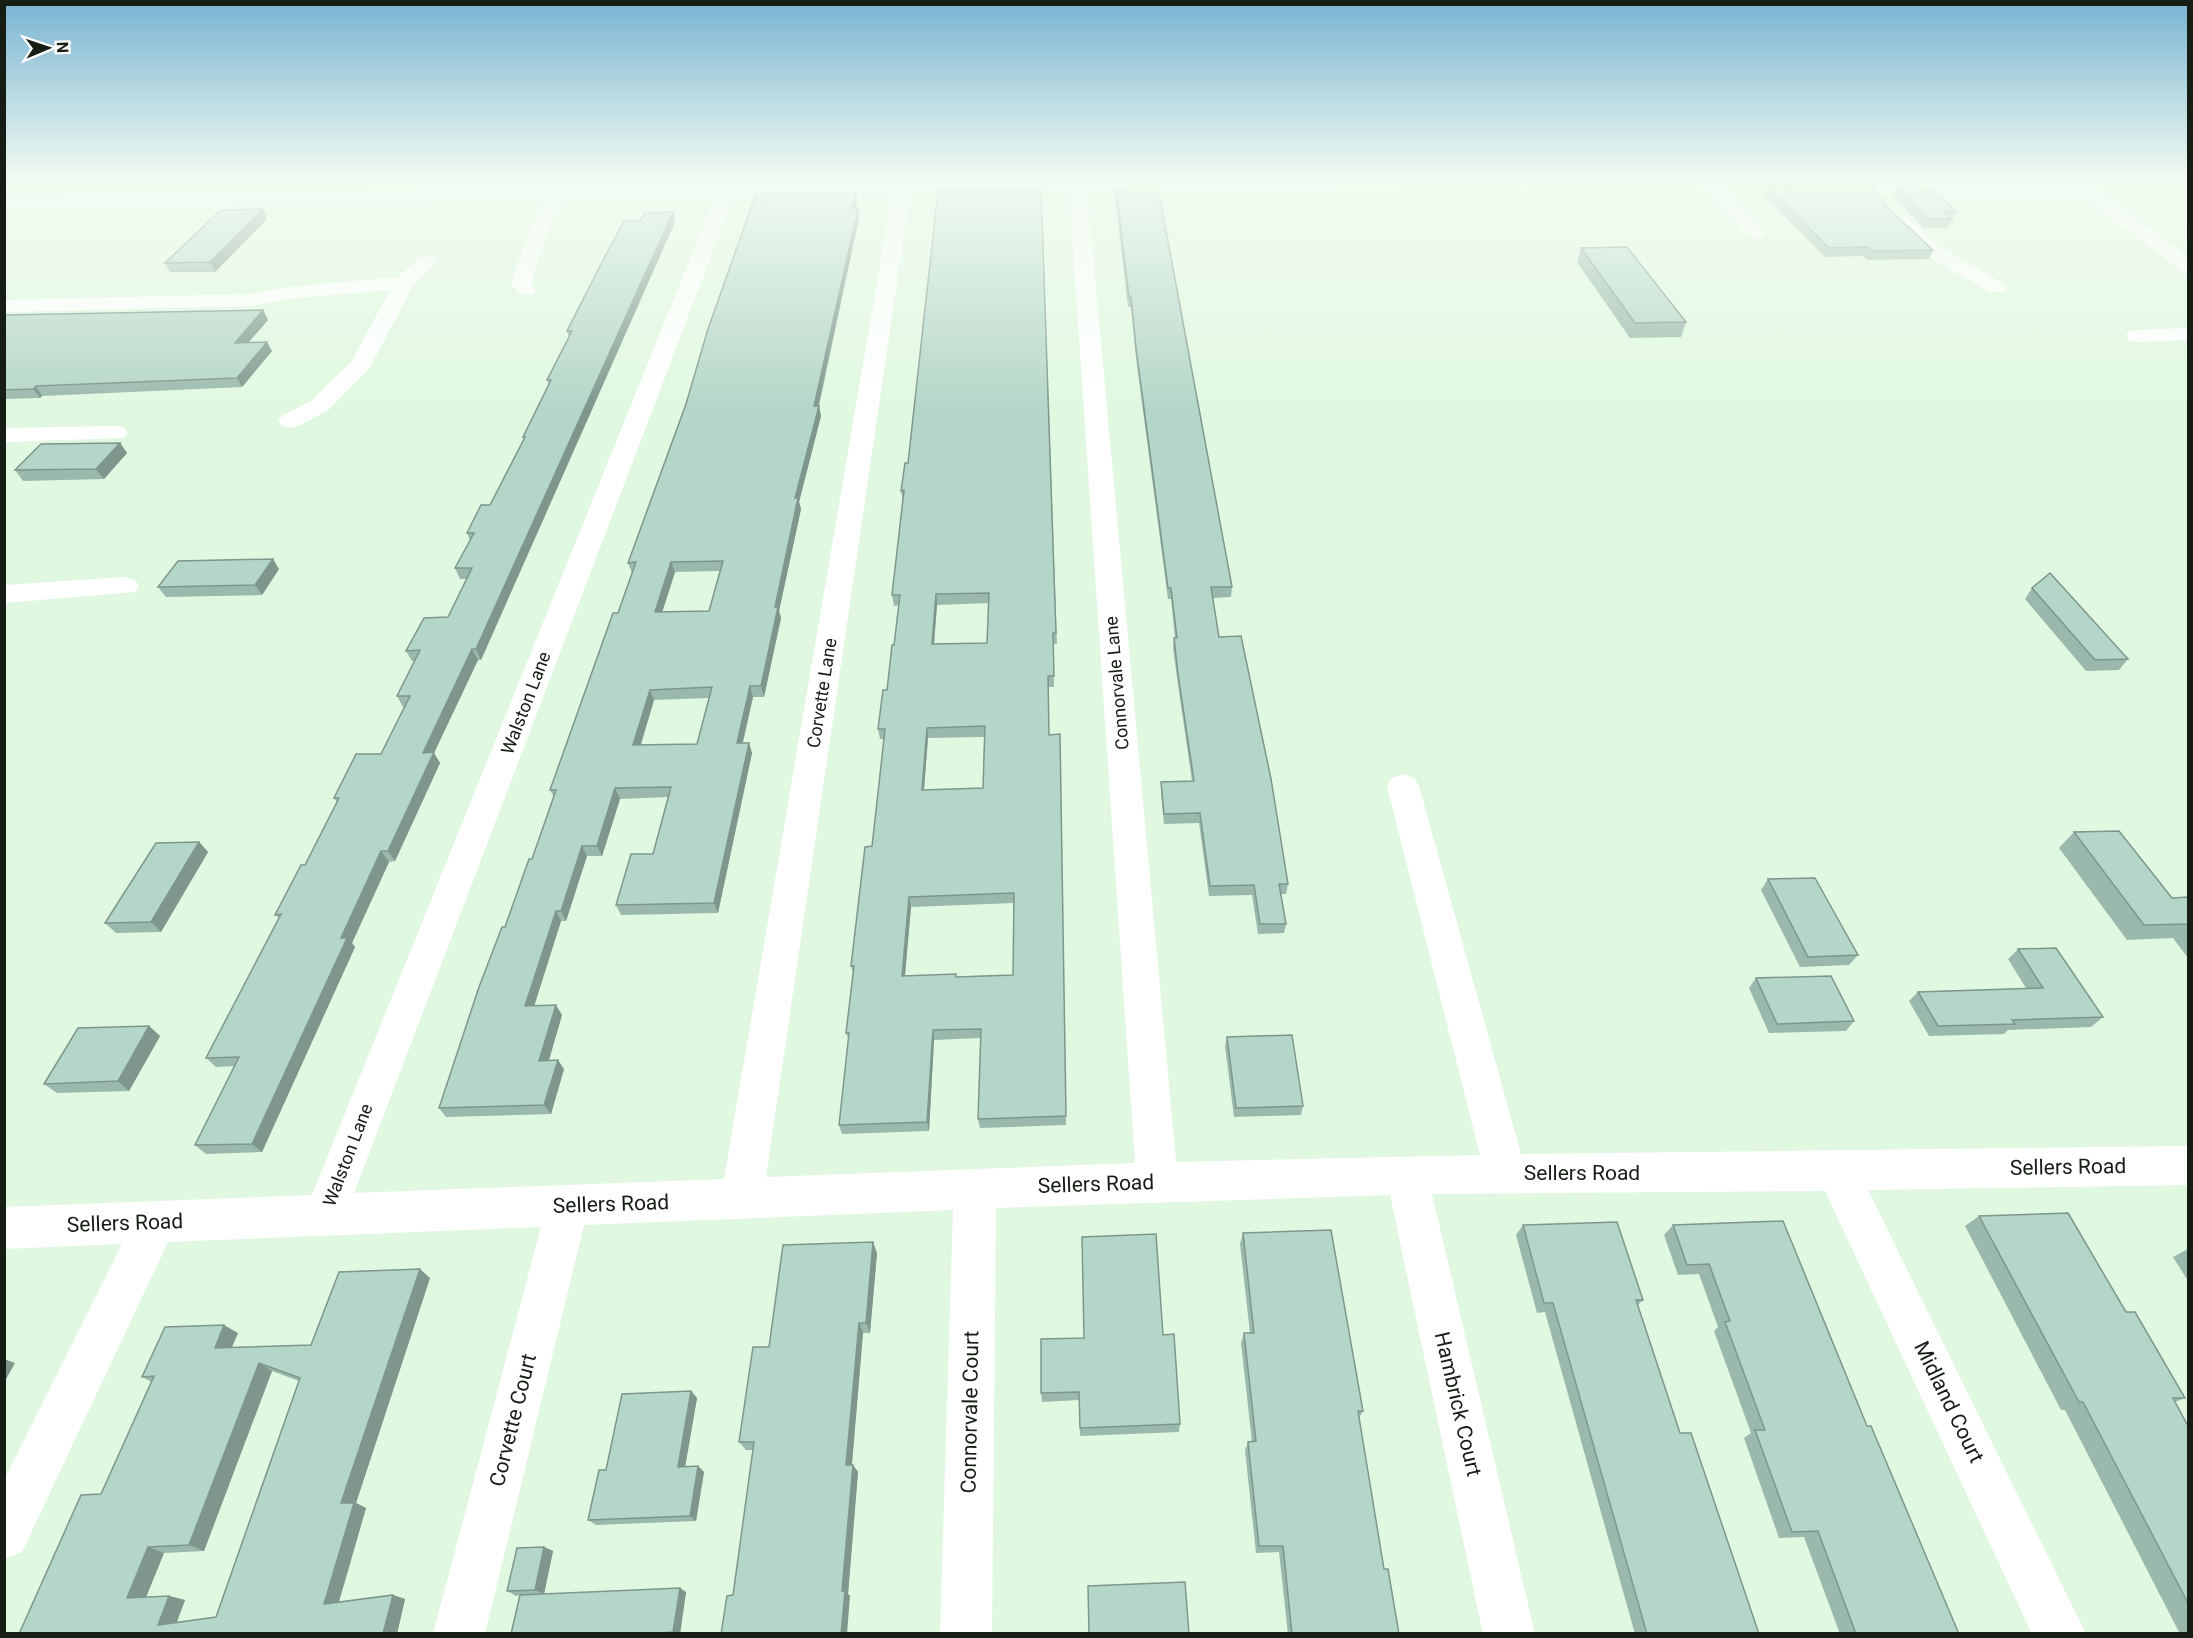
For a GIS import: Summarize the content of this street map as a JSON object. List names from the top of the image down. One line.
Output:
{"streets":{"street":["Connorvale Lane","Corvette Lane","Walston Lane","Sellers Road","Midland Court","Hambrick Court","Connorvale Court","Corvette Court"]},"crossings":[["Connorvale Lane","Sellers Road"],["Corvette Lane","Sellers Road"],["Walston Lane","Sellers Road"],["Sellers Road","Midland Court"],["Sellers Road","Hambrick Court"],["Sellers Road","Connorvale Court"],["Sellers Road","Corvette Court"]],"north":"right"}
